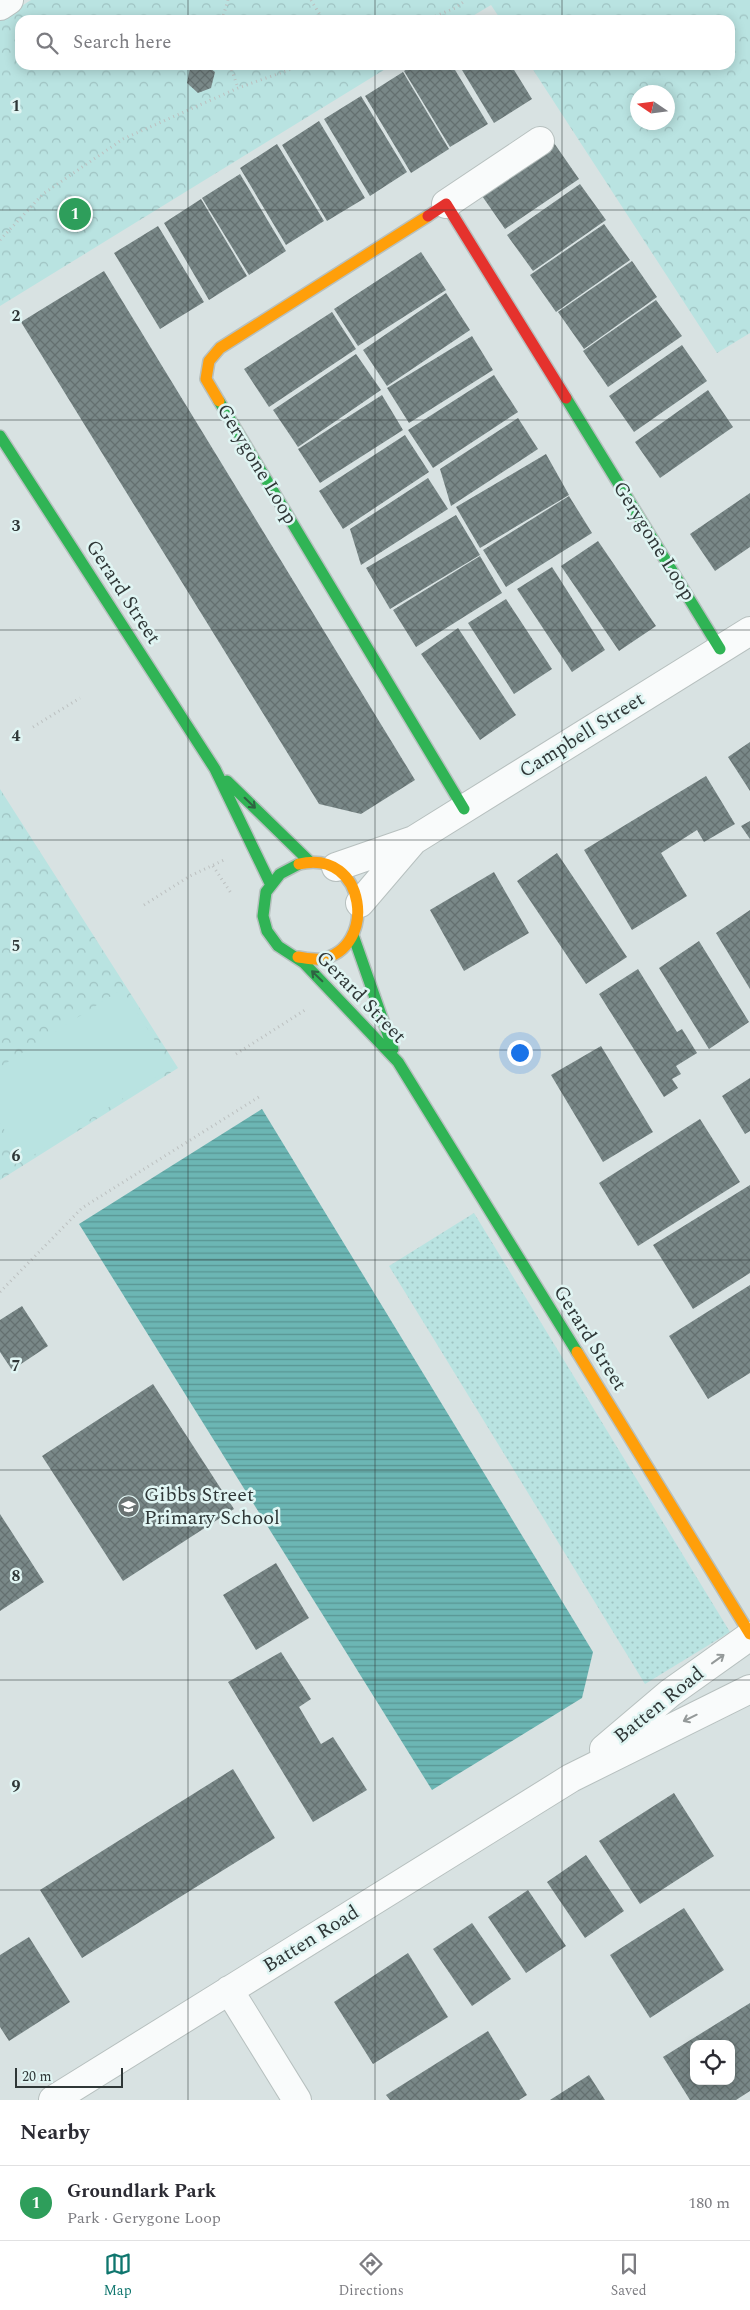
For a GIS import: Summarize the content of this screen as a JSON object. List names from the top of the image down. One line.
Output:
{"streets":{"street":["Gerygone Loop","Gerard Street","Campbell Street","Batten Road"]},"crossings":[["Gerygone Loop","Campbell Street"],["Gerard Street","Campbell Street"],["Gerard Street","Batten Road"]],"places":{"school or university":["Gibbs Street Primary School"]},"scale_bar":"20 m","north":"left","page":{"search":"Search here","pins":"1","scale":"20 m","heading":"Nearby","list":[{"mark":"1","name":"Groundlark Park","note":"Park · Gerygone Loop","value":"180 m"}],"nav":["Map","Directions","Saved"]},"grid":{"rows":["1","2","3","4","5","6","7","8","9"]}}
